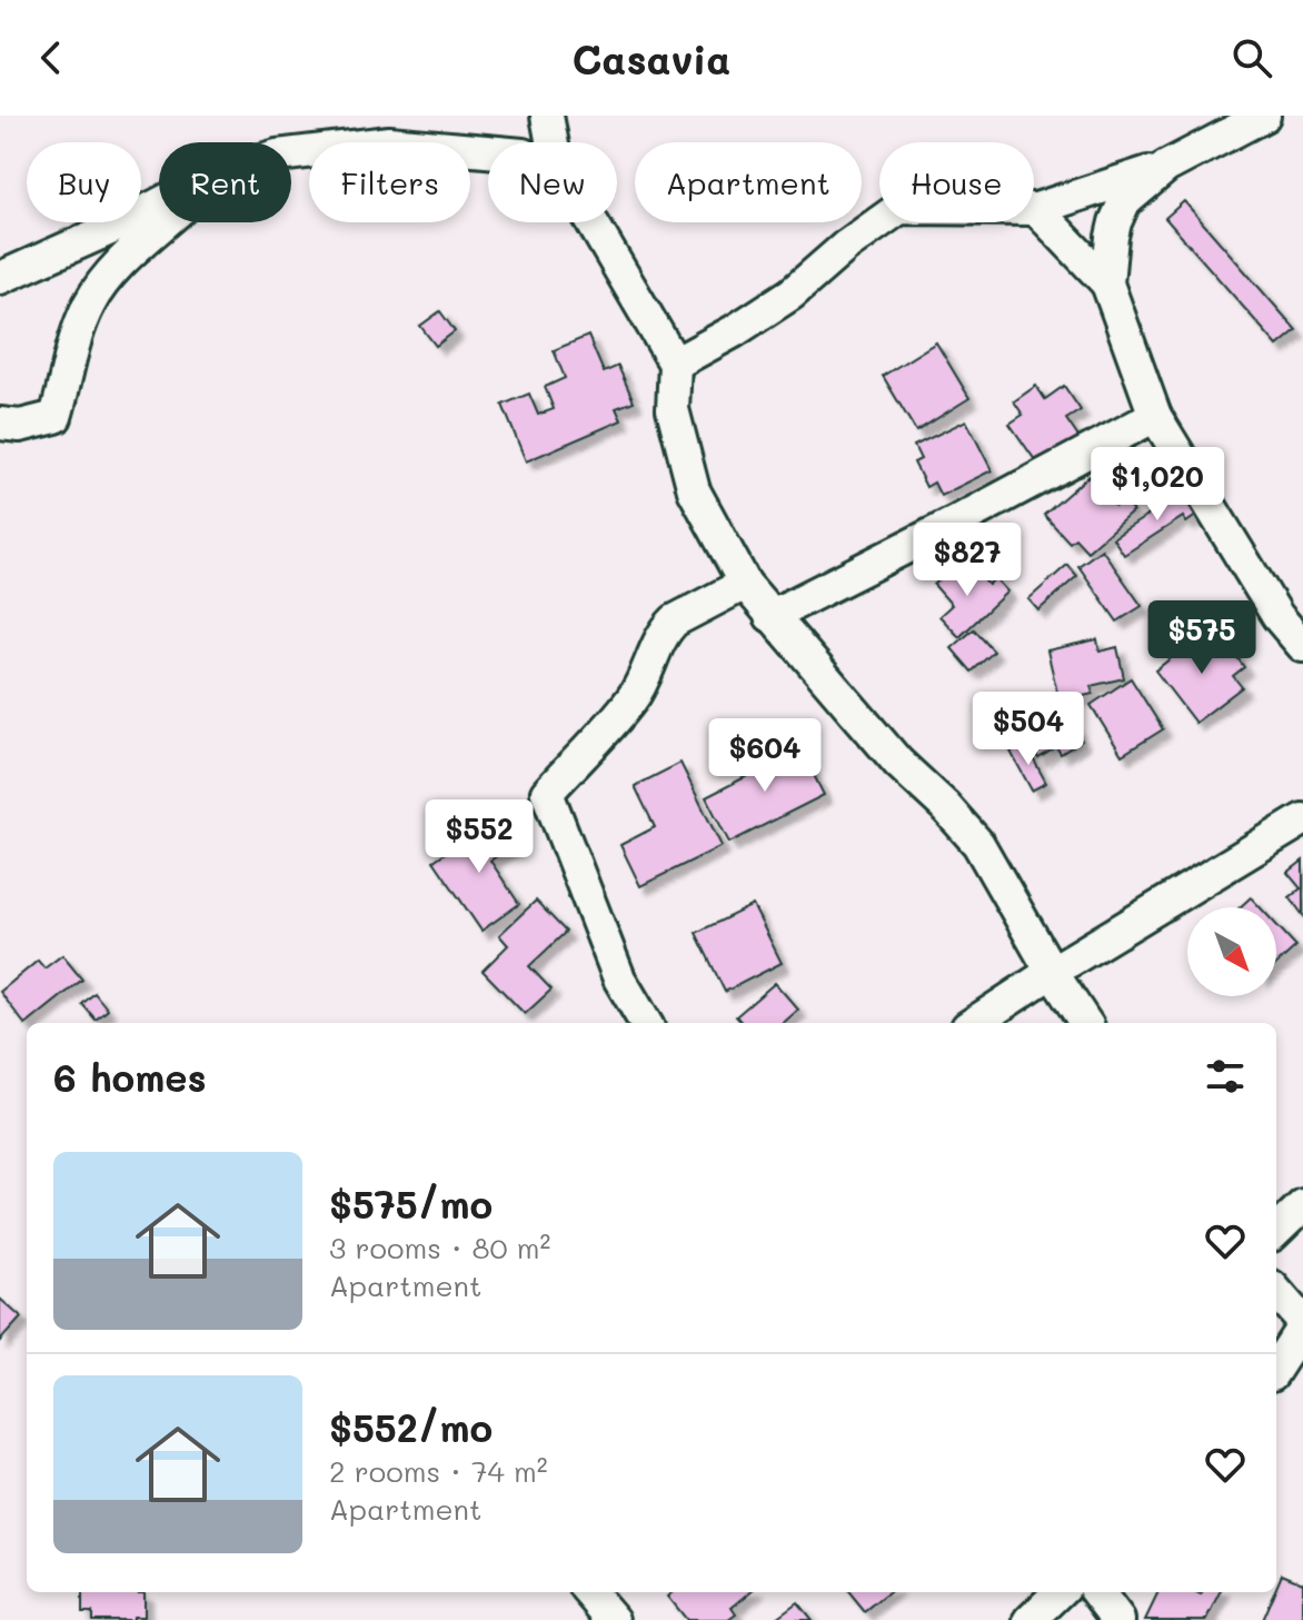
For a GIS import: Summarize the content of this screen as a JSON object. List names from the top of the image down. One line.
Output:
{"north":"bottom right","page":{"header":"Casavia","chip":["Buy","Rent","Filters","New","Apartment","House"],"price":["$1,020","$827","$575","$504","$604","$552"],"heading":"6 homes","list":[{"name":"$575/mo","note":"3 rooms · 80 m² · Apartment"},{"name":"$552/mo","note":"2 rooms · 74 m² · Apartment"}]}}
